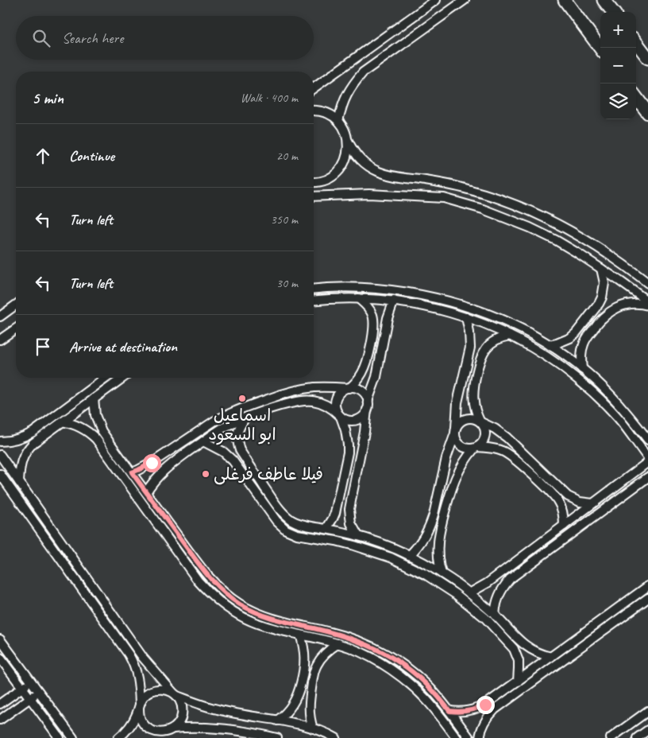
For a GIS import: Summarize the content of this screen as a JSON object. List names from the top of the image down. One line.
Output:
{"places":["اسماعيل ابو السعود","فيلا عاطف فرغلى"],"page":{"map_buttons":["+","−"],"search":"Search here","heading":["5 min","Walk · 400 m"],"list":[["Continue","20 m"],["Turn left","350 m"],["Turn left","30 m"],"Arrive at destination"]}}
